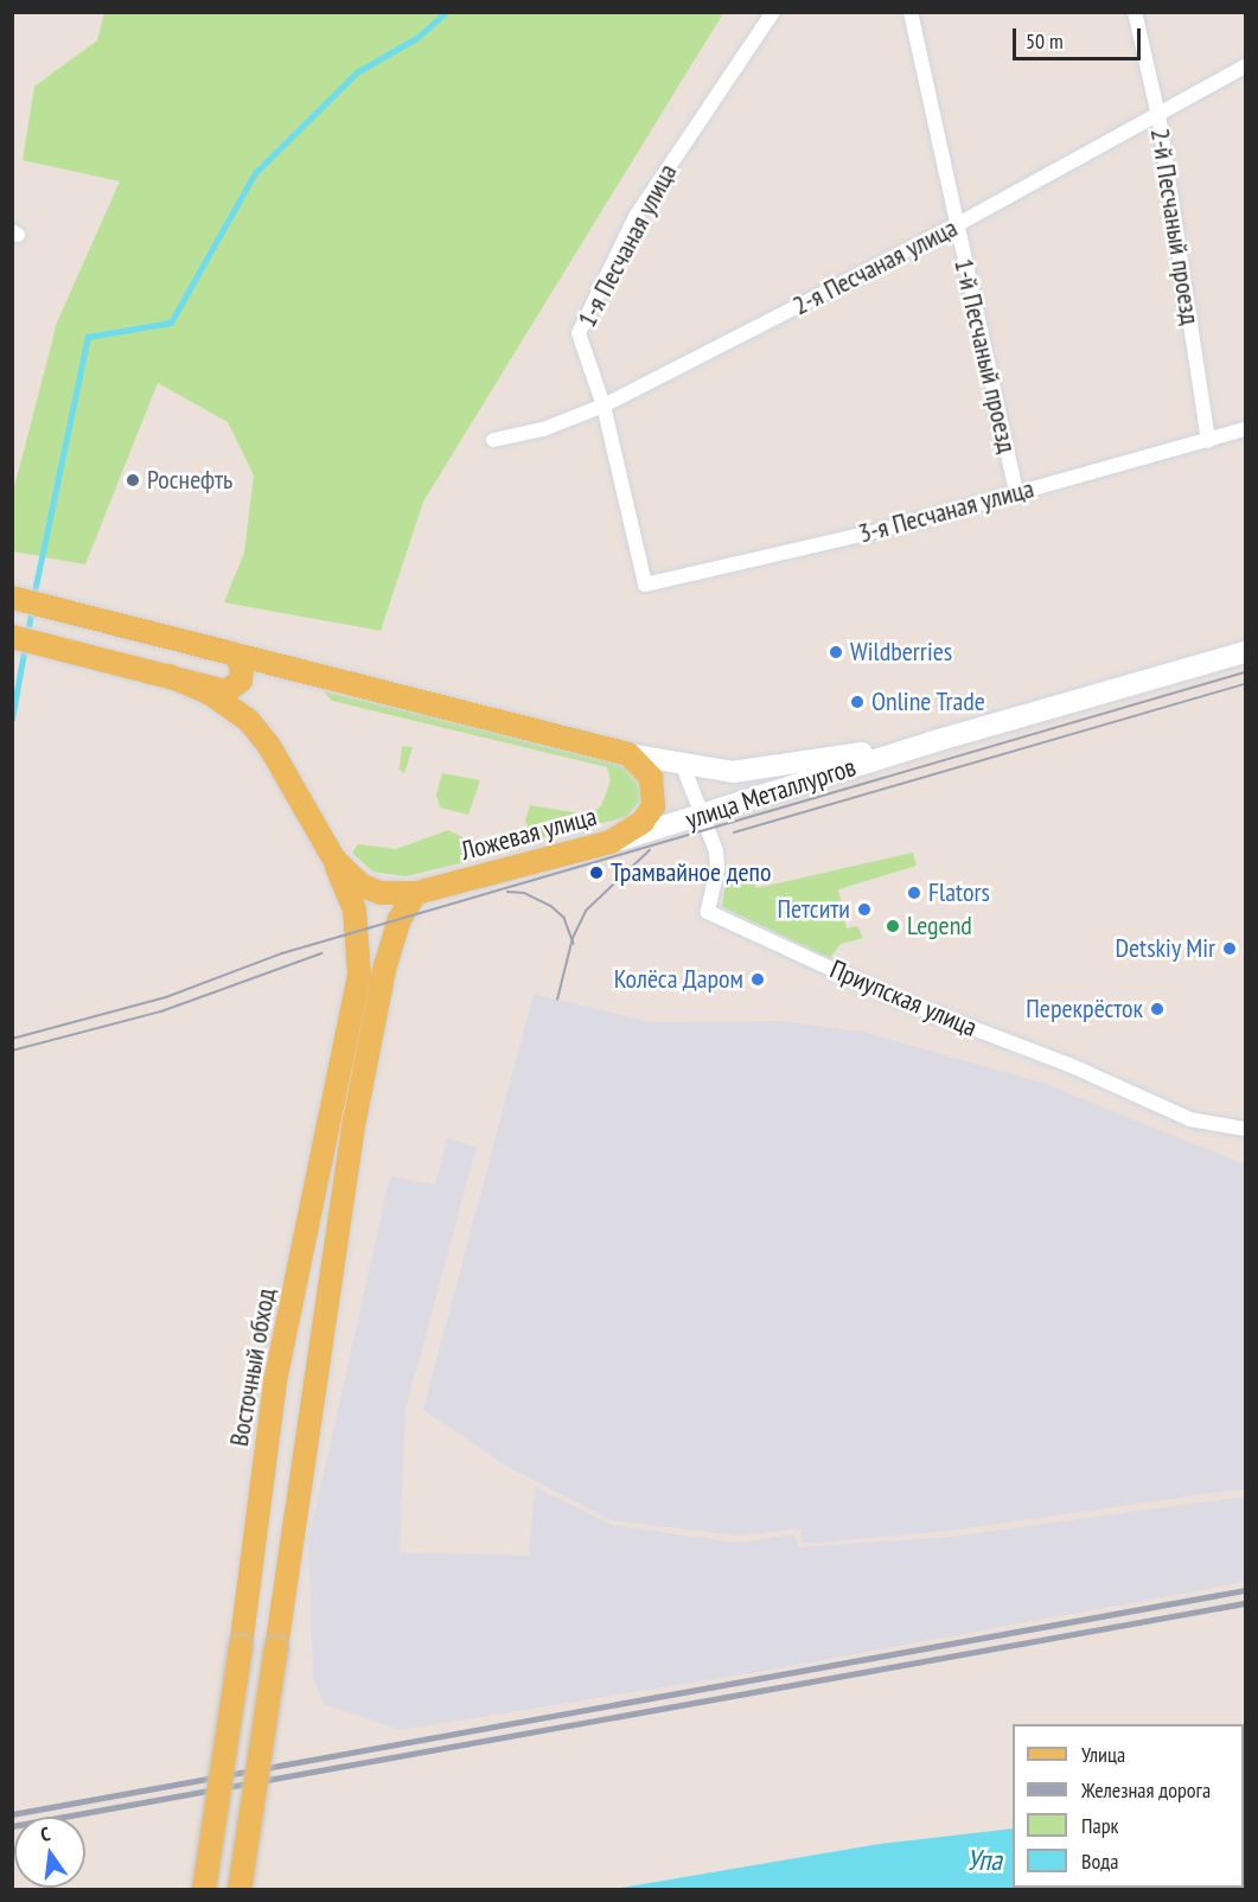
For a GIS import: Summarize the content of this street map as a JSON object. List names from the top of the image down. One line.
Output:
{"streets":{"main road":["улица Металлургов","Ложевая улица","Восточный обход"],"street":["2-й Песчаный проезд","1-я Песчаная улица","2-я Песчаная улица","1-й Песчаный проезд","3-я Песчаная улица","Приупская улица"]},"crossings":[["2-й Песчаный проезд","2-я Песчаная улица"],["2-й Песчаный проезд","3-я Песчаная улица"],["1-я Песчаная улица","2-я Песчаная улица"],["1-я Песчаная улица","3-я Песчаная улица"],["2-я Песчаная улица","1-й Песчаный проезд"],["1-й Песчаный проезд","3-я Песчаная улица"],["улица Металлургов","Ложевая улица"],["улица Металлургов","Приупская улица"],["Ложевая улица","Восточный обход"]],"water":["Упа"],"places":["Роснефть","Wildberries","Online Trade","Трамвайное депо","Flators","Петсити","Legend","Detskiy Mir","Колёса Даром","Перекрёсток"],"legend":["Улица","Железная дорога","Парк","Вода"],"scale_bar":"50 m","north":"top"}
